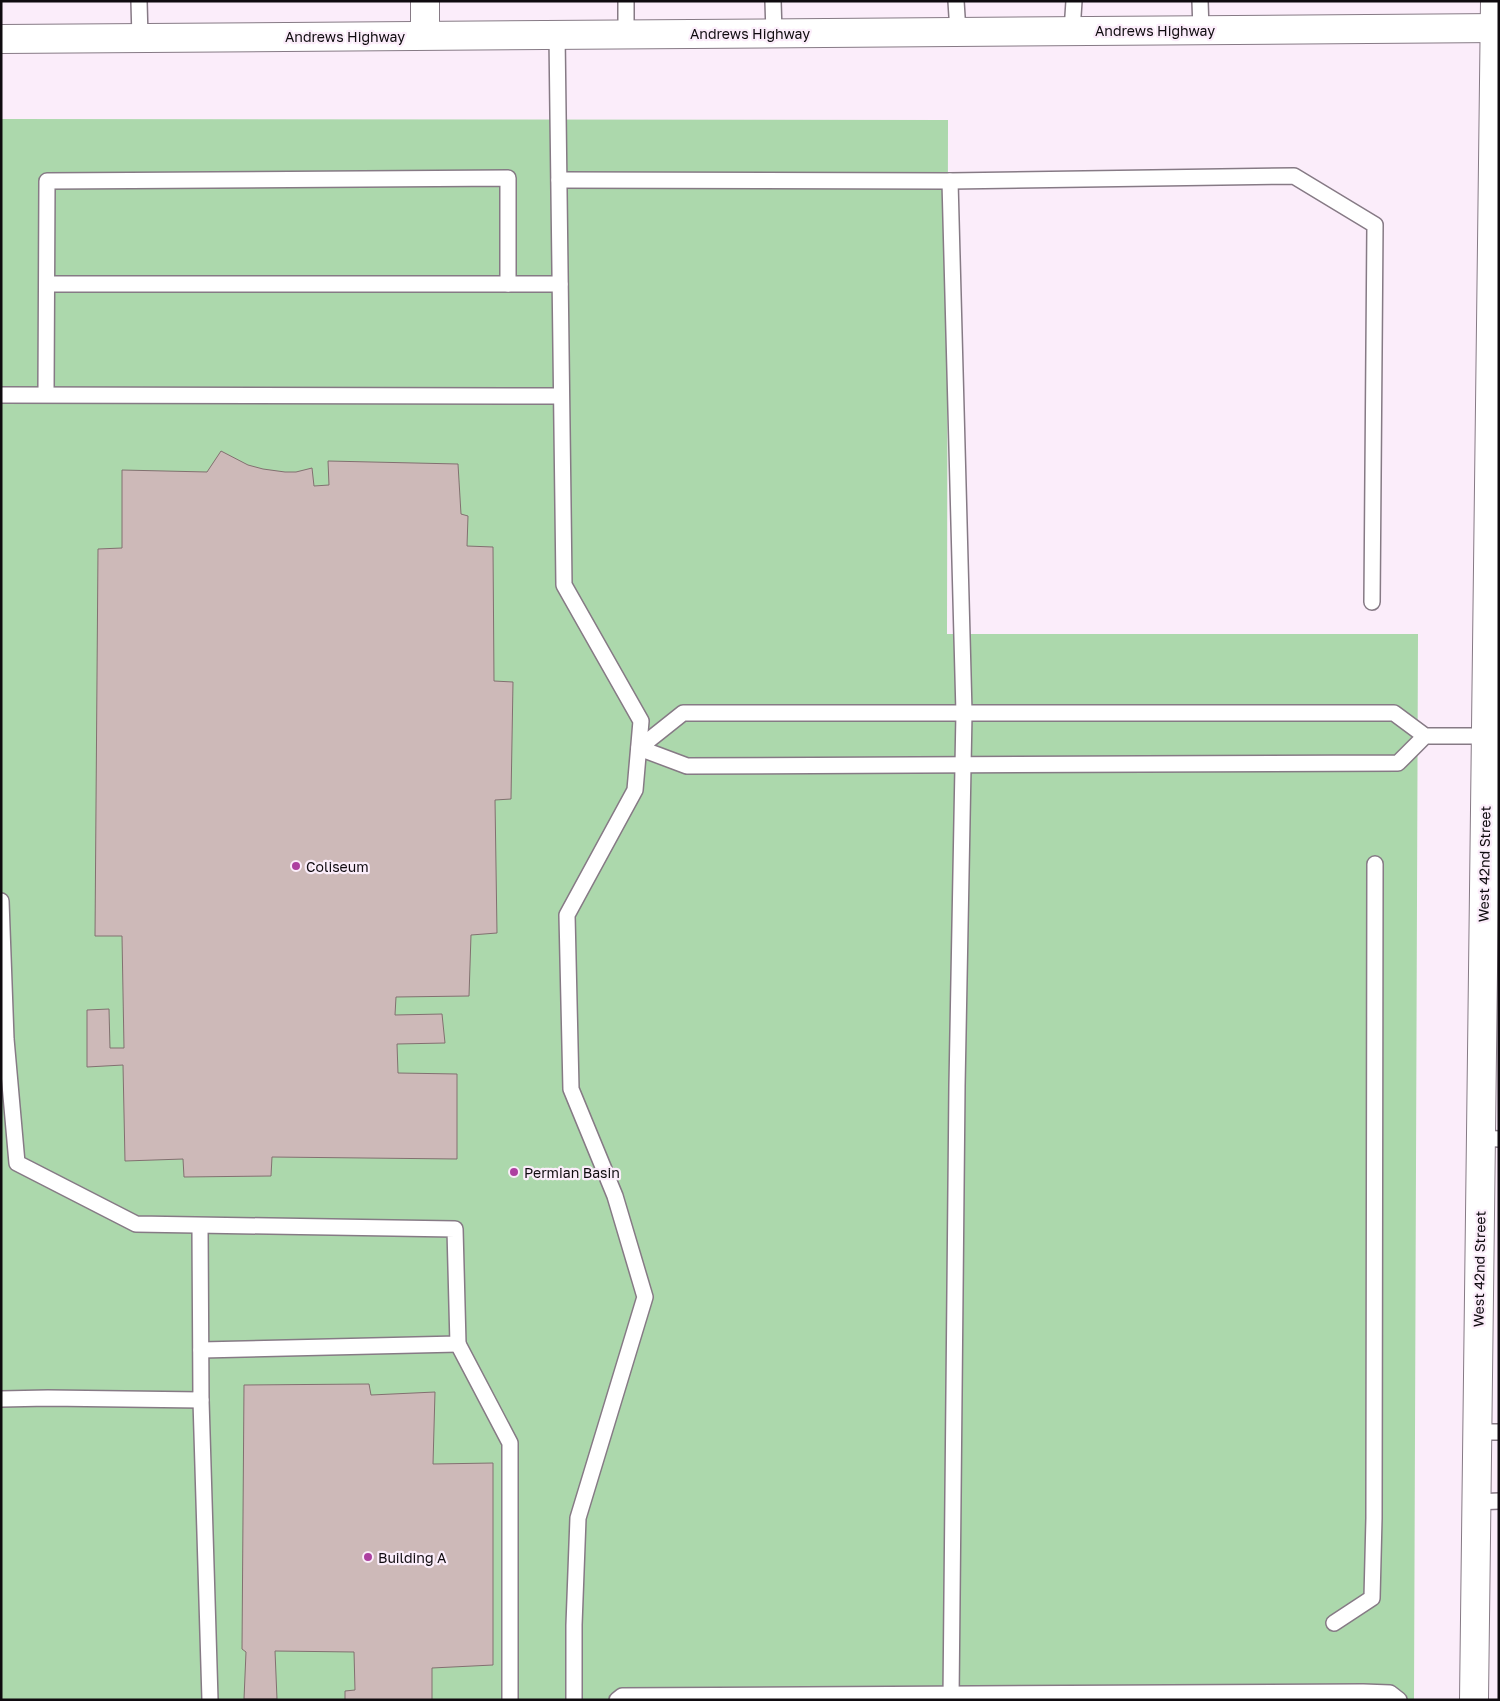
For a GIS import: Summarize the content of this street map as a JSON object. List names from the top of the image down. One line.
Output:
{"streets":{"main road":["Andrews Highway","West 42nd Street"]},"crossings":[["Andrews Highway","West 42nd Street"]],"places":["Coliseum","Permian Basin","Building A"]}
